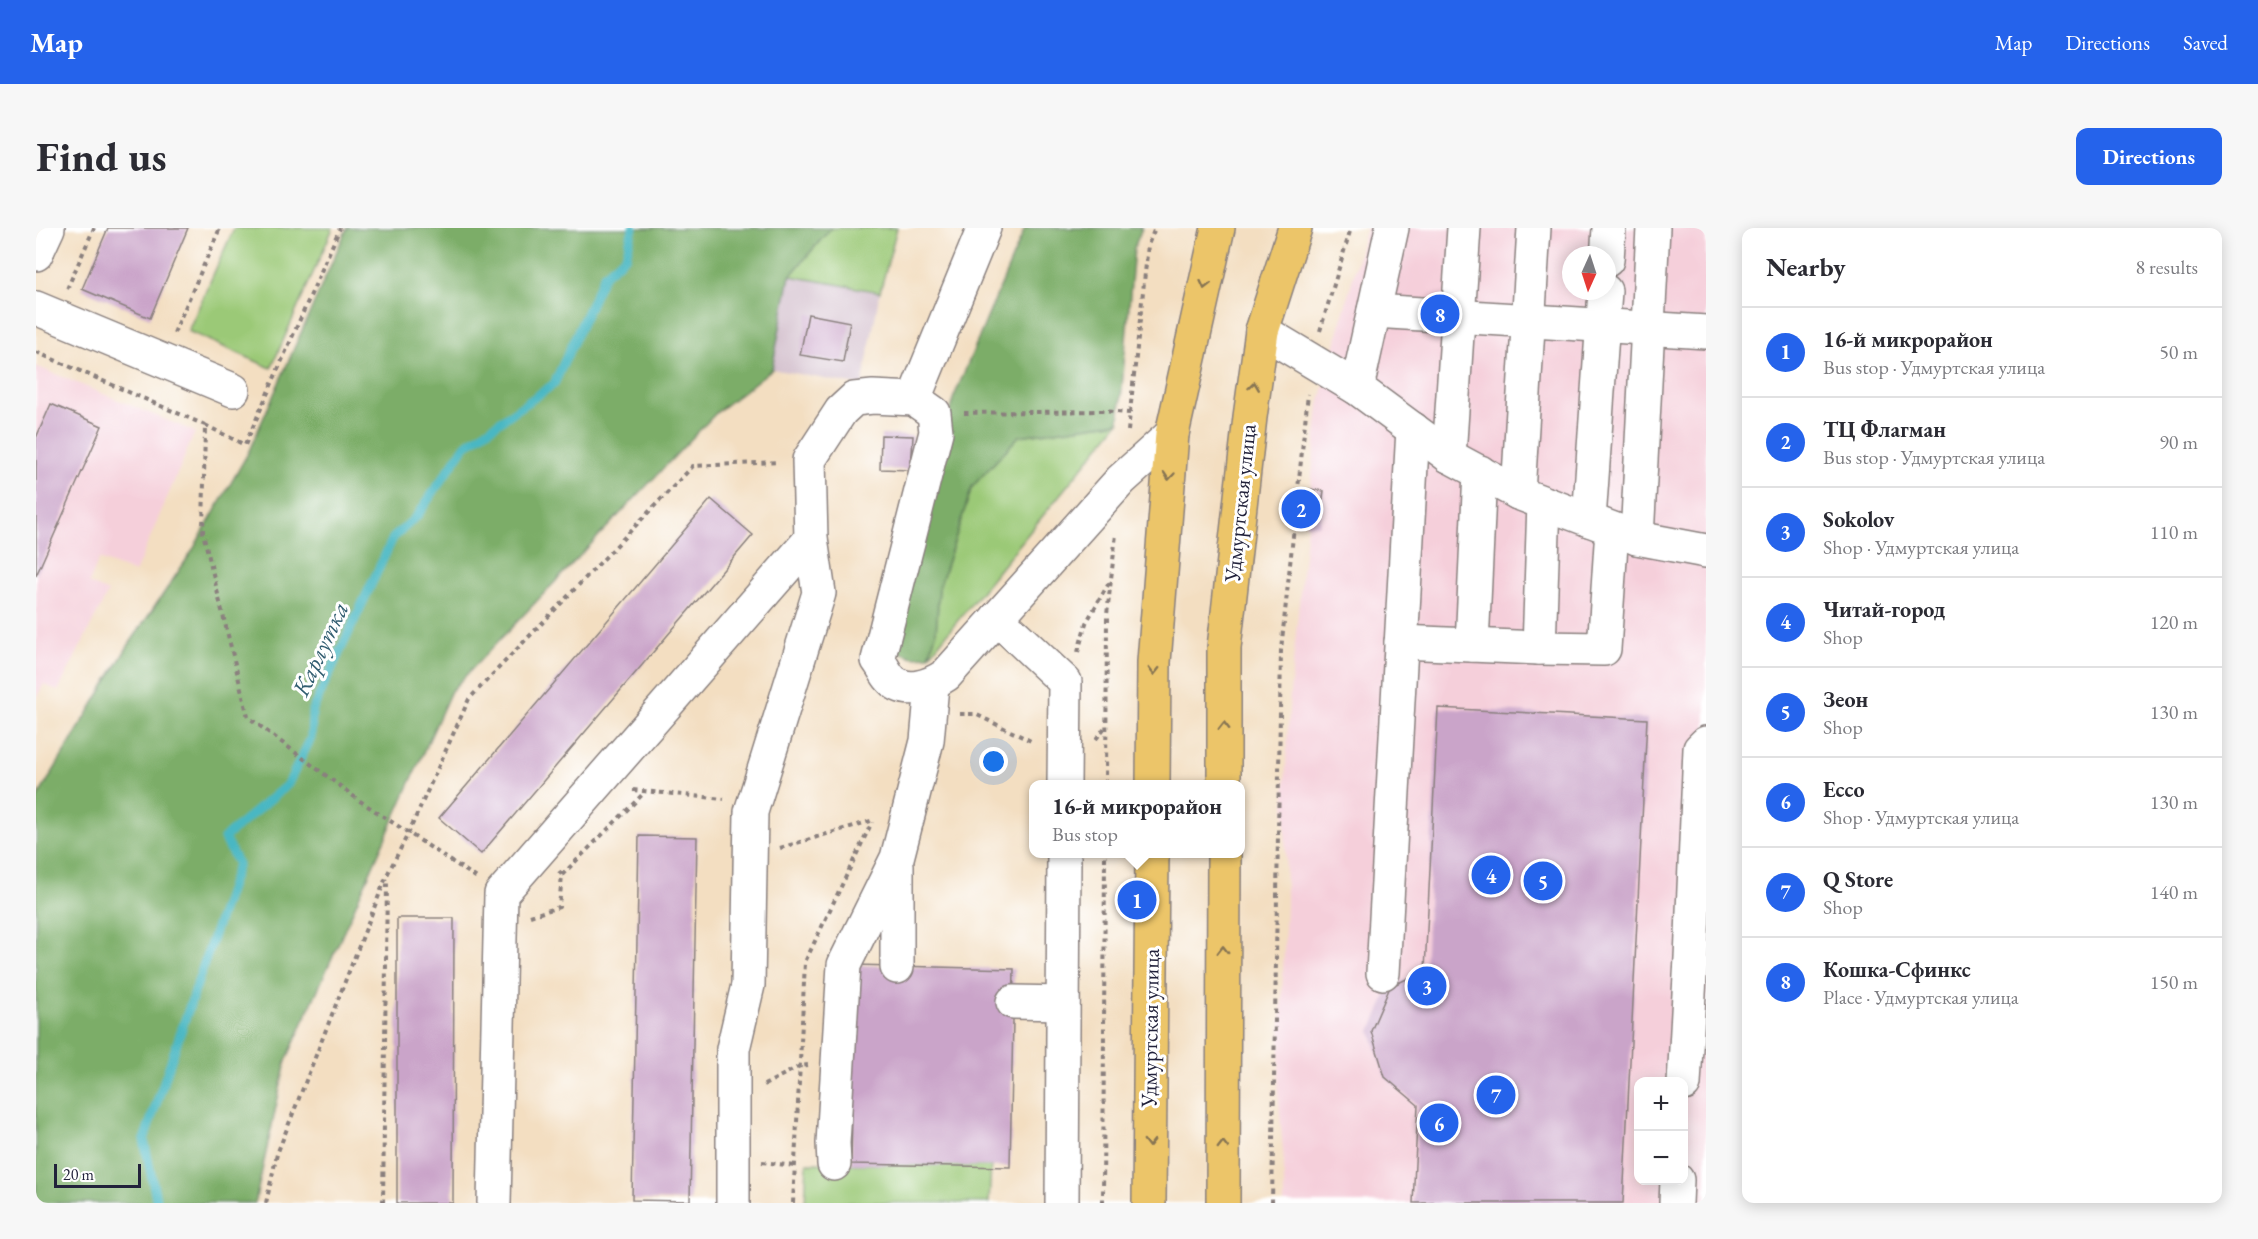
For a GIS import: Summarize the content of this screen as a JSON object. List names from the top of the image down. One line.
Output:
{"streets":{"main road":["Удмуртская улица"]},"water":["Карлутка"],"scale_bar":"20 m","north":"bottom","page":{"header":"Map","nav":["Map","Directions","Saved"],"buttons":"Directions","title":"Find us","heading":["Nearby","8 results"],"pins":["8","2","4","5","1","3","7","6"],"list":[{"mark":"1","name":"16-й микрорайон","note":"Bus stop · Удмуртская улица","value":"50 m"},{"mark":"2","name":"ТЦ Флагман","note":"Bus stop · Удмуртская улица","value":"90 m"},{"mark":"3","name":"Sokolov","note":"Shop · Удмуртская улица","value":"110 m"},{"mark":"4","name":"Читай-город","note":"Shop","value":"120 m"},{"mark":"5","name":"Зеон","note":"Shop","value":"130 m"},{"mark":"6","name":"Ecco","note":"Shop · Удмуртская улица","value":"130 m"},{"mark":"7","name":"Q Store","note":"Shop","value":"140 m"},{"mark":"8","name":"Кошка-Сфинкс","note":"Place · Удмуртская улица","value":"150 m"}],"popup":["16-й микрорайон","Bus stop"],"map_buttons":["+","−"],"scale":"20 m"}}
